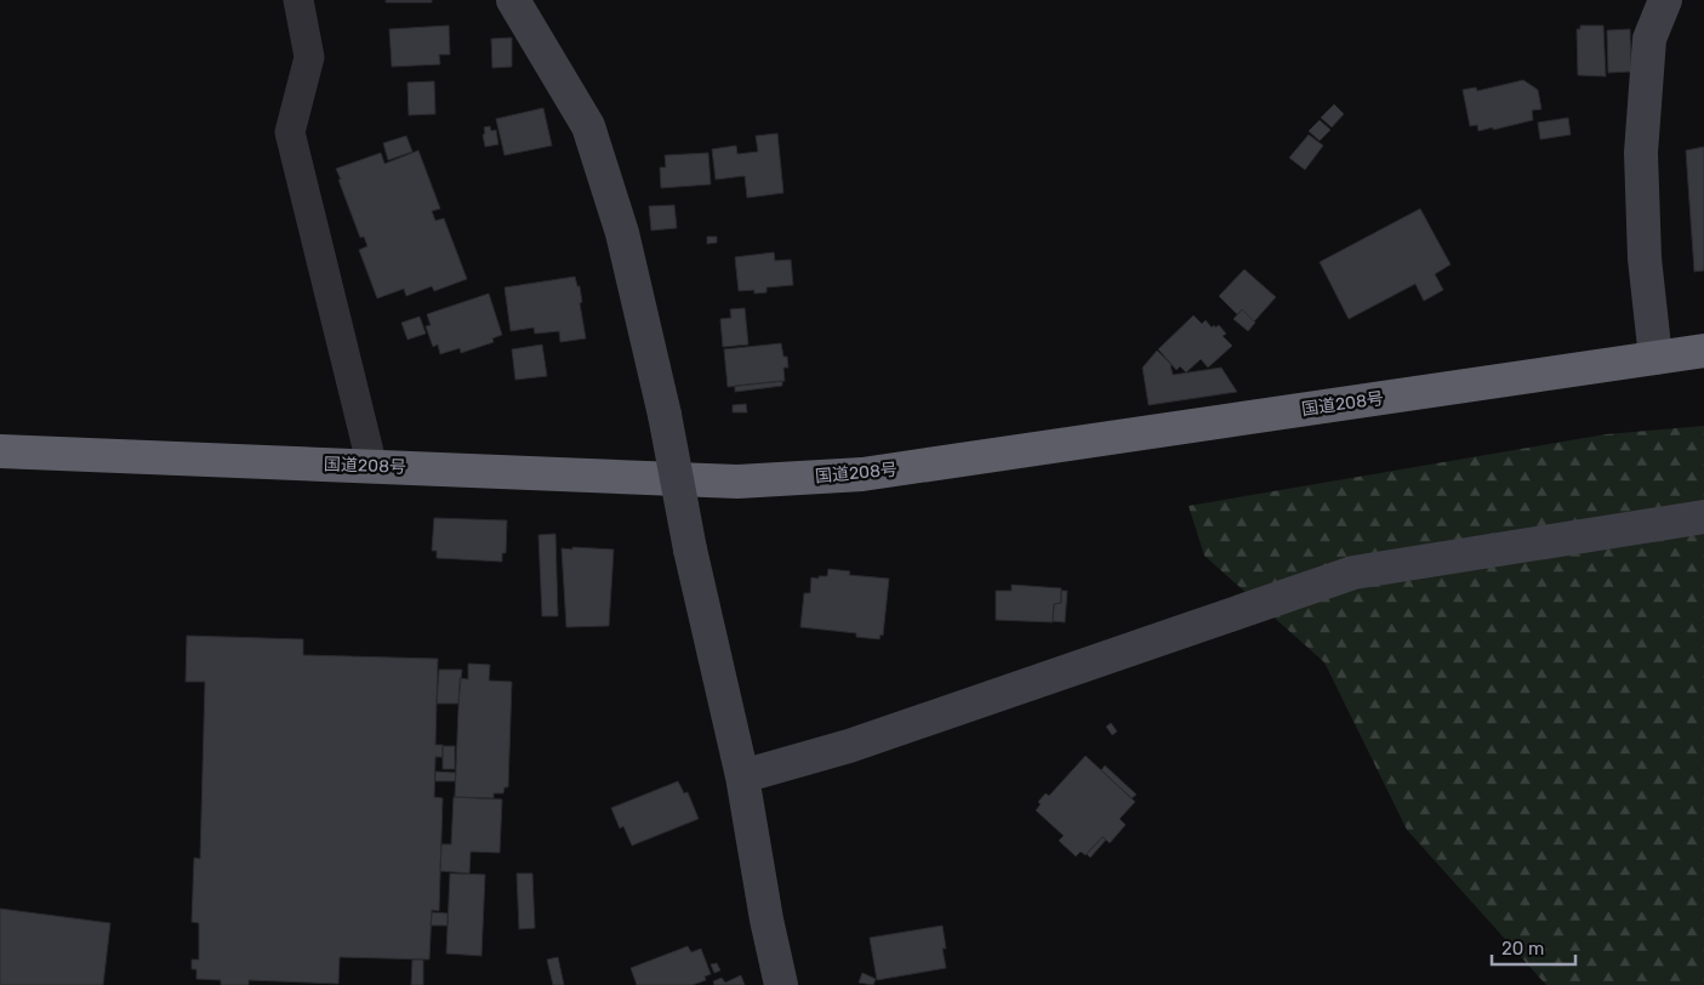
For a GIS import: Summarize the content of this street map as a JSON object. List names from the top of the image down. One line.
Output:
{"streets":{"highway":["国道208号"]},"scale_bar":"20 m"}
